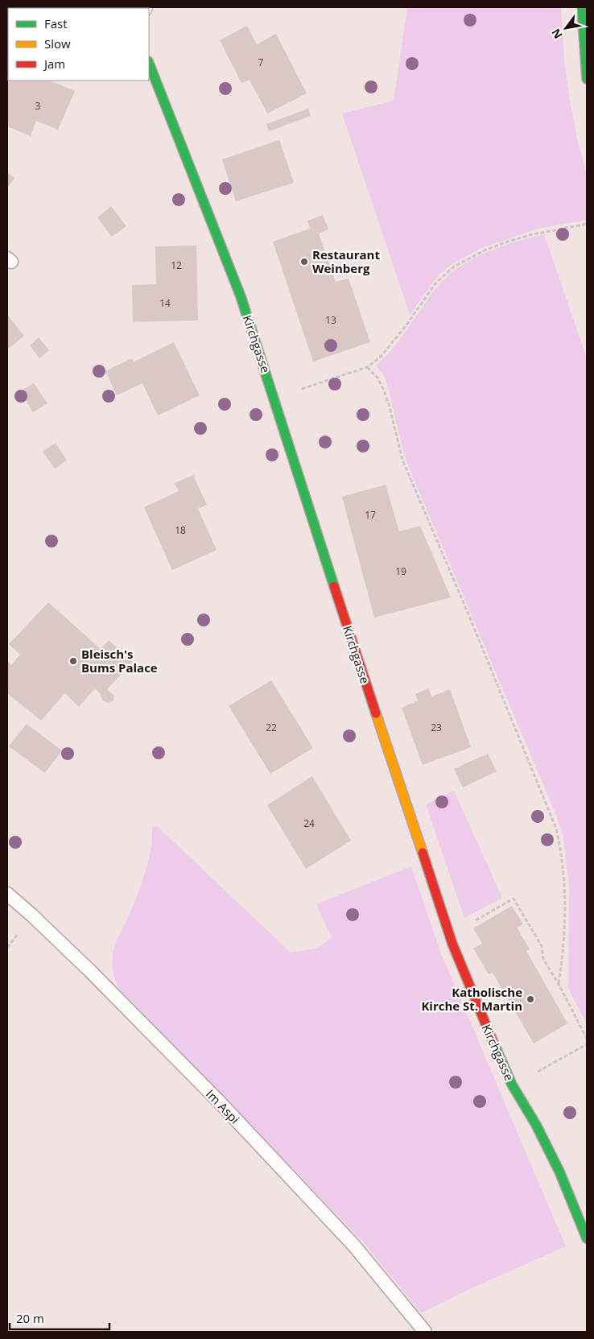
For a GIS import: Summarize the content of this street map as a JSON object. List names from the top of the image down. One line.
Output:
{"streets":{"street":["Kirchgasse"],"lane":["Im Aspi"]},"places":["Restaurant Weinberg","Bleisch's Bums Palace","Katholische Kirche St. Martin"],"house_numbers":["7","3","12","14","13","17","18","19","22","23","24"],"legend":["Fast","Slow","Jam"],"scale_bar":"20 m","north":"bottom left"}
